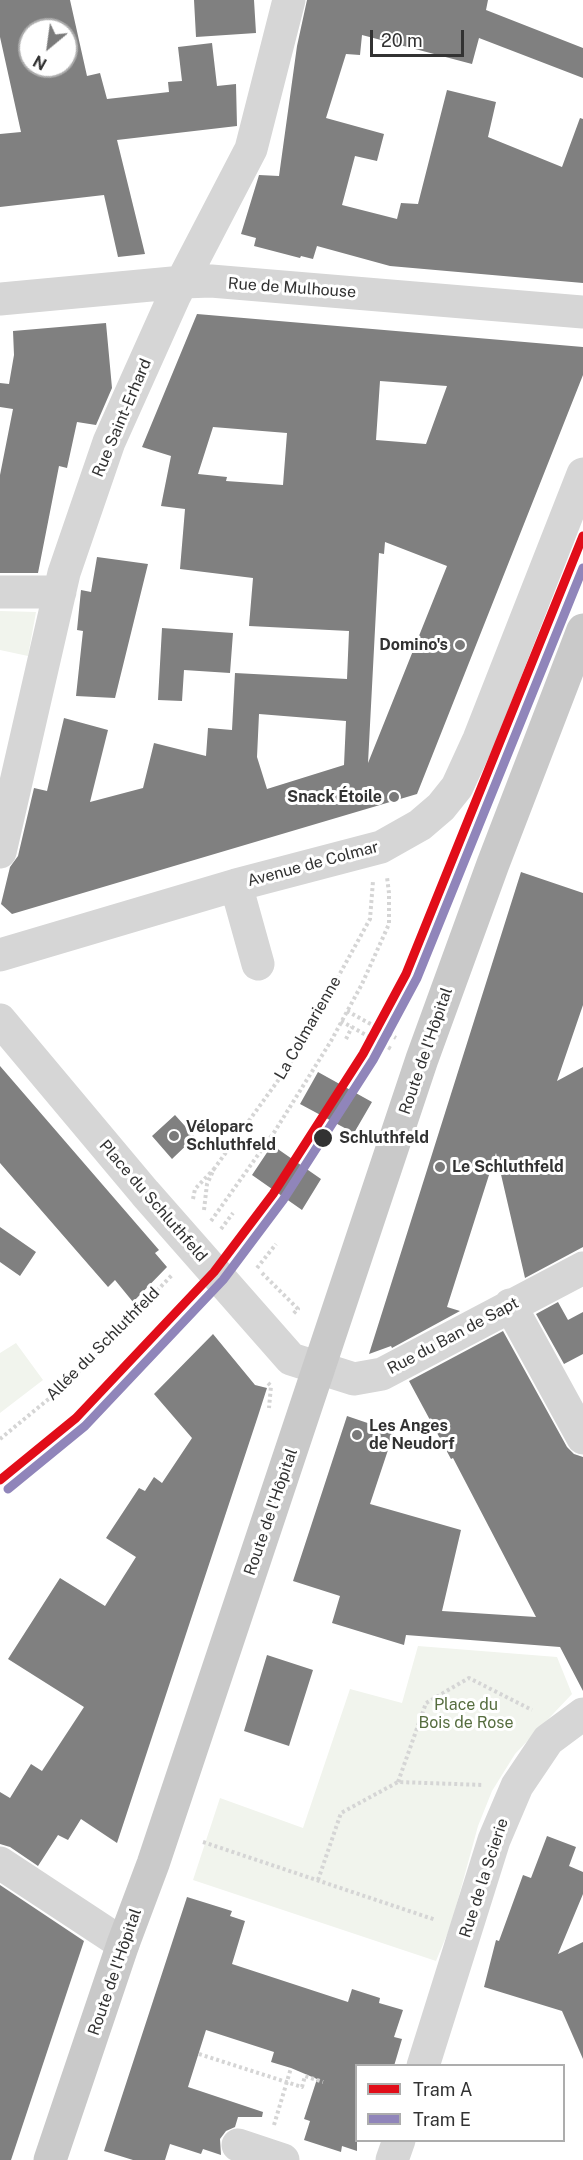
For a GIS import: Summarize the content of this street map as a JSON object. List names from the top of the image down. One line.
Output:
{"streets":{"main road":["Route de l'Hôpital"],"street":["Rue de Mulhouse","Rue Saint-Erhard","Avenue de Colmar","Place du Schluthfeld","Rue du Ban de Sapt","Rue de la Scierie"],"path":["La Colmarienne","Allée du Schluthfeld"]},"crossings":[["Rue de Mulhouse","Rue Saint-Erhard"],["Avenue de Colmar","La Colmarienne"],["Route de l'Hôpital","Place du Schluthfeld"],["Route de l'Hôpital","Rue du Ban de Sapt"],["Place du Schluthfeld","Rue du Ban de Sapt"]],"parks":["Place du Bois de Rose"],"places":["Domino's","Snack Étoile","Véloparc Schluthfeld","Schluthfeld","Le Schluthfeld","Les Anges de Neudorf"],"lines":["tram line A","tram line E"],"legend":["Tram A","Tram E"],"scale_bar":"20 m","north":"bottom left"}
